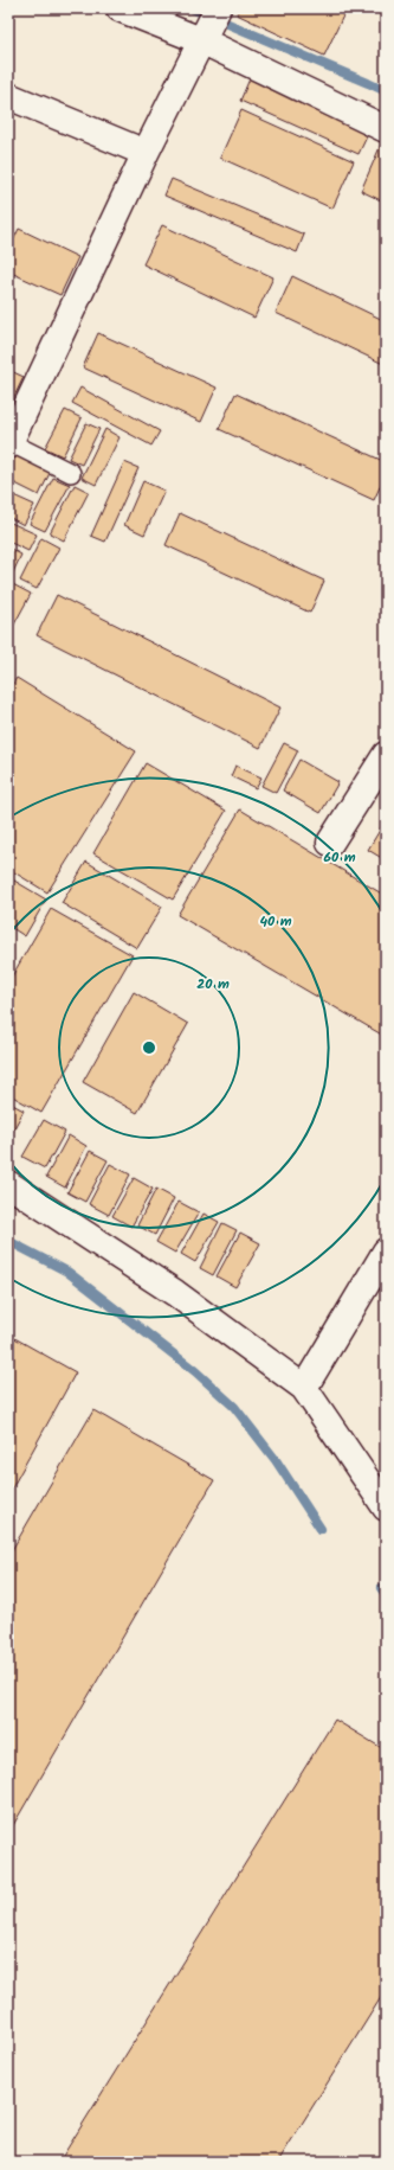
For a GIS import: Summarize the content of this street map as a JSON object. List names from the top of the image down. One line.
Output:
{"rings":["60 m","40 m","20 m"]}
